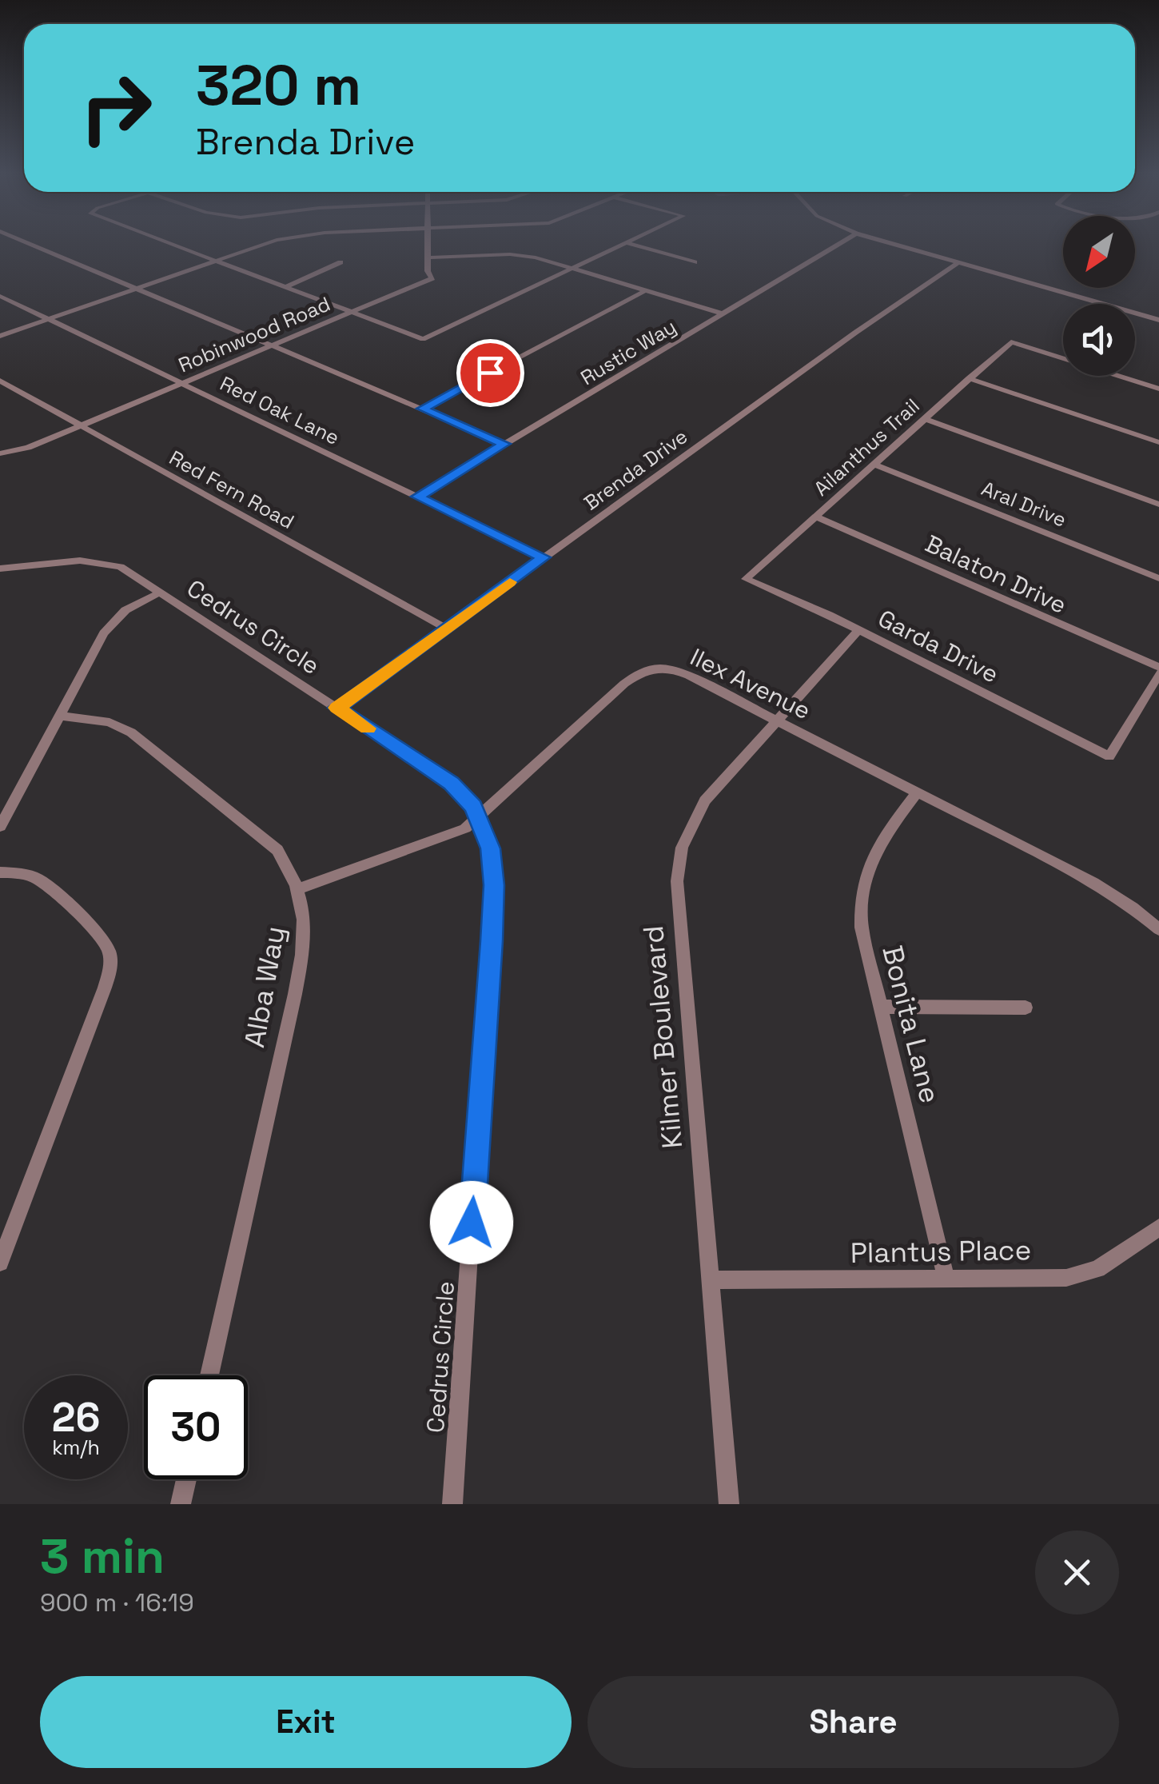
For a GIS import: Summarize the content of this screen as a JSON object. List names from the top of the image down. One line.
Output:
{"streets":{"street":["Robinwood Road","Rustic Way","Red Oak Lane","Ailanthus Trail","Brenda Drive","Red Fern Road","Aral Drive","Balaton Drive","Cedrus Circle","Garda Drive","Ilex Avenue","Alba Way","Bonita Lane","Kilmer Boulevard","Plantus Place"]},"crossings":[["Robinwood Road","Red Oak Lane"],["Robinwood Road","Red Fern Road"],["Rustic Way","Red Oak Lane"],["Red Oak Lane","Brenda Drive"],["Ailanthus Trail","Aral Drive"],["Ailanthus Trail","Balaton Drive"],["Ailanthus Trail","Garda Drive"],["Brenda Drive","Red Fern Road"],["Brenda Drive","Cedrus Circle"],["Balaton Drive","Garda Drive"],["Cedrus Circle","Ilex Avenue"],["Garda Drive","Kilmer Boulevard"],["Ilex Avenue","Alba Way"],["Ilex Avenue","Bonita Lane"],["Ilex Avenue","Kilmer Boulevard"],["Bonita Lane","Plantus Place"],["Kilmer Boulevard","Plantus Place"]],"north":"bottom left","page":{"turn":["320 m","Brenda Drive"],"speed":"26 km/h","limit":"30","heading":["3 min","900 m · 16:19"],"buttons":["Exit","Share"]}}
